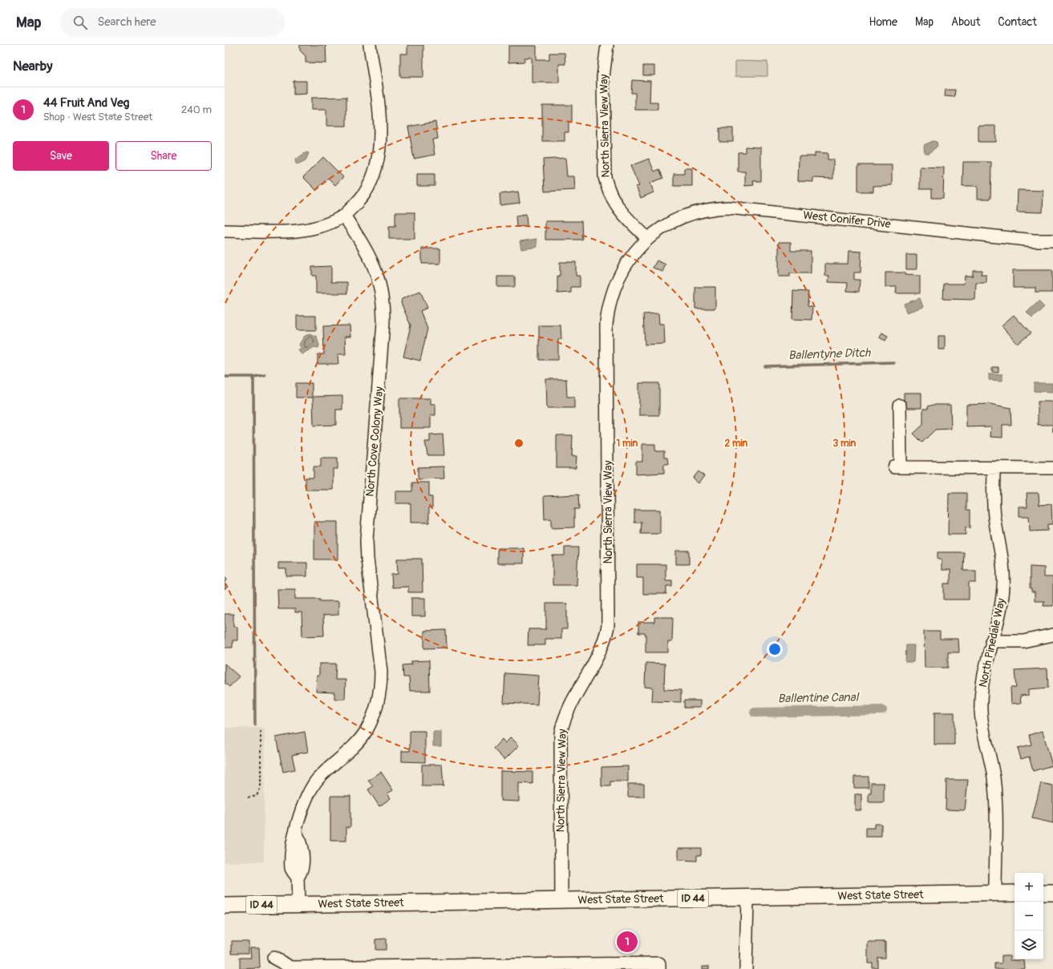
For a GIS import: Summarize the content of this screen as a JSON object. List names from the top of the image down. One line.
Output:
{"streets":{"main road":["West State Street","ID 44"],"street":["North Sierra View Way","West Conifer Drive","North Cove Colony Way","North Pinedale Way"]},"crossings":[["North Sierra View Way","West Conifer Drive"],["North Sierra View Way","West State Street"],["North Cove Colony Way","West State Street"],["North Pinedale Way","West State Street"]],"water":["Ballentyne Ditch","Ballentine Canal"],"page":{"header":"Map","search":"Search here","nav":["Home","Map","About","Contact"],"heading":"Nearby","list":[{"mark":"1","name":"44 Fruit And Veg","note":"Shop · West State Street","value":"240 m"}],"buttons":["Save","Share"],"map_buttons":["+","−"],"pins":"1"},"rings":["1 min","2 min","3 min"]}
